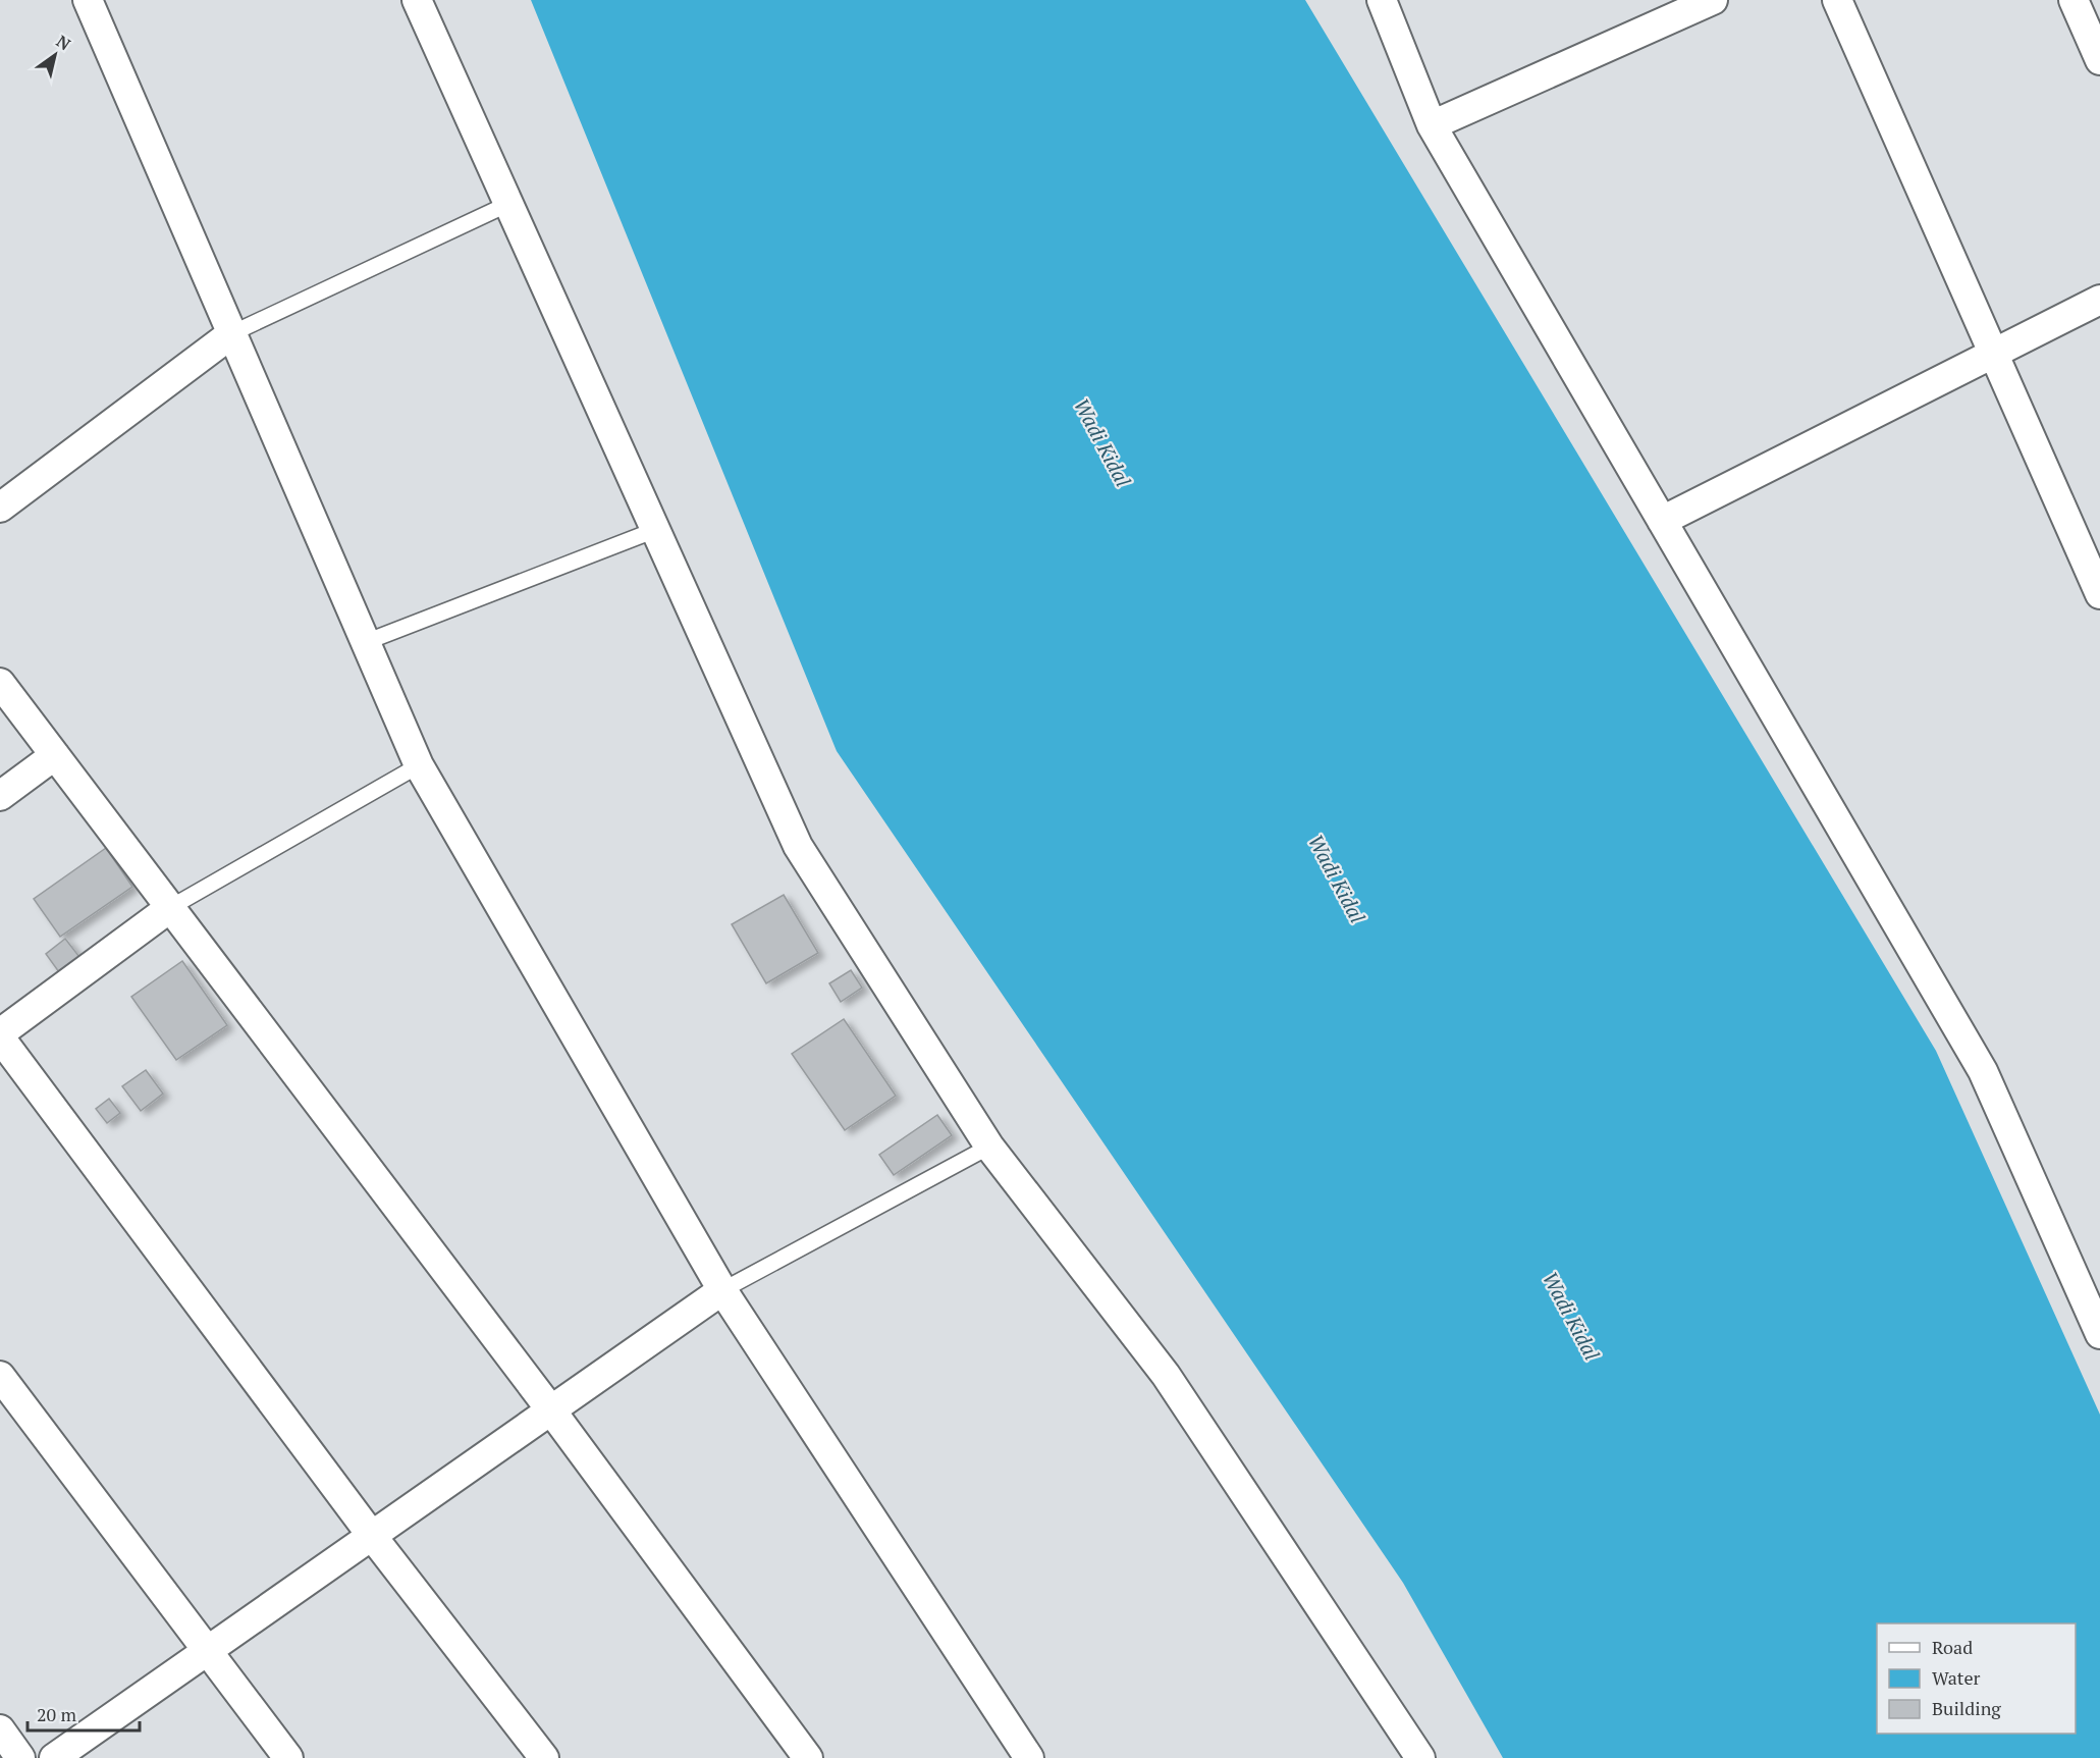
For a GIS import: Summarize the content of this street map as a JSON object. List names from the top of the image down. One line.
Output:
{"water":["Wadi Kidal"],"legend":["Road","Water","Building"],"scale_bar":"20 m","north":"top right"}
